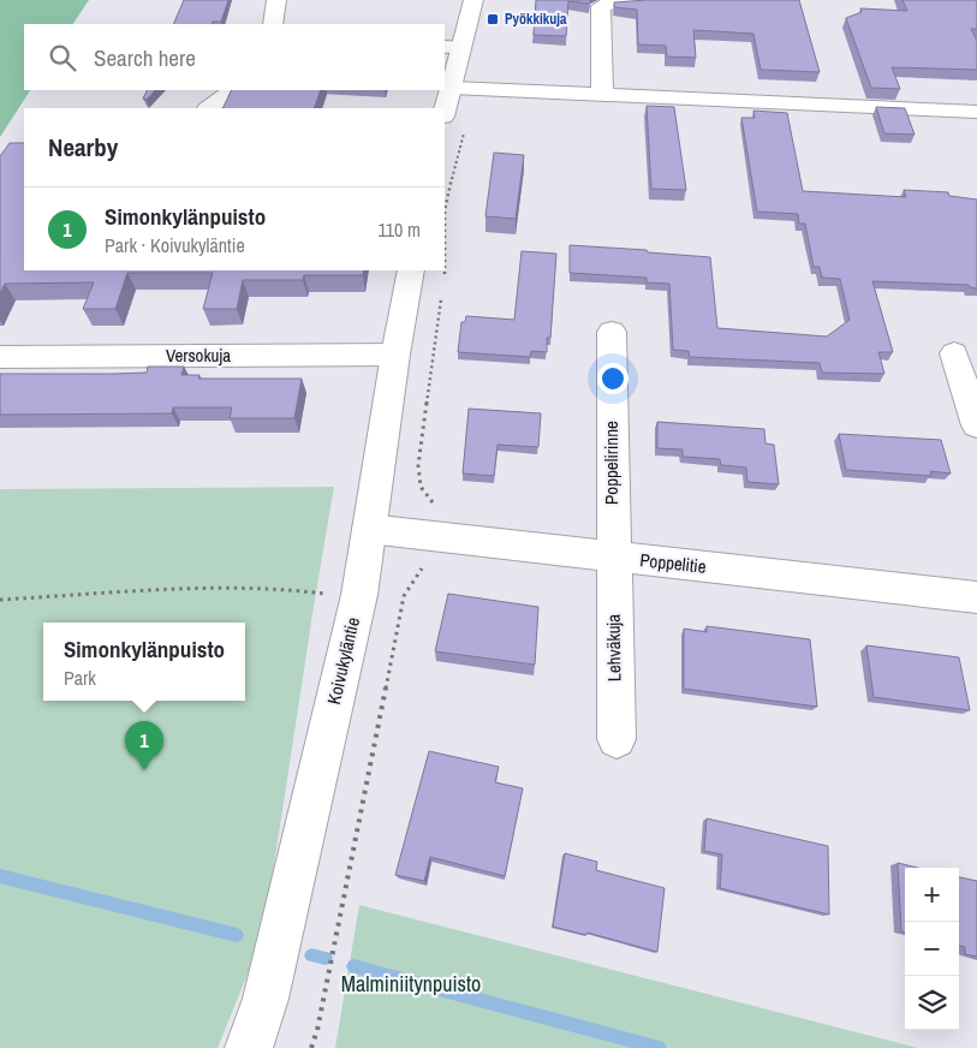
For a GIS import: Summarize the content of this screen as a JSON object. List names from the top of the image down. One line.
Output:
{"streets":{"street":["Versokuja","Poppelirinne","Poppelitie","Lehväkuja","Koivukyläntie"]},"crossings":[["Versokuja","Koivukyläntie"],["Poppelirinne","Poppelitie"],["Poppelirinne","Lehväkuja"],["Poppelitie","Lehväkuja"],["Poppelitie","Koivukyläntie"]],"parks":["Malminiitynpuisto"],"places":{"transit":["Pyökkikuja"]},"page":{"search":"Search here","heading":"Nearby","list":[{"mark":"1","name":"Simonkylänpuisto","note":"Park · Koivukyläntie","value":"110 m"}],"popup":["Simonkylänpuisto","Park"],"pins":"1","map_buttons":["+","−"]}}
